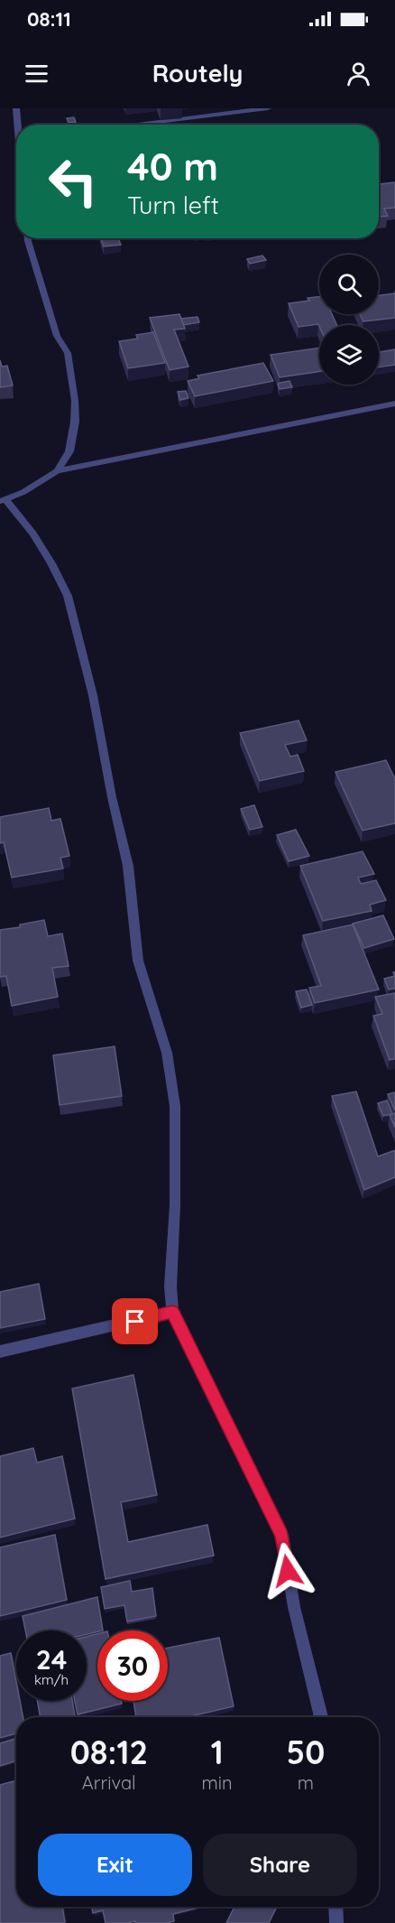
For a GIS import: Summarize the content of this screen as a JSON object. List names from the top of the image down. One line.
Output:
{"page":{"status":"08:11","header":"Routely","turn":["40 m","Turn left"],"speed":"24 km/h","limit":"30","eta":["08:12","Arrival","1","min","50","m"],"buttons":["Exit","Share"]}}
